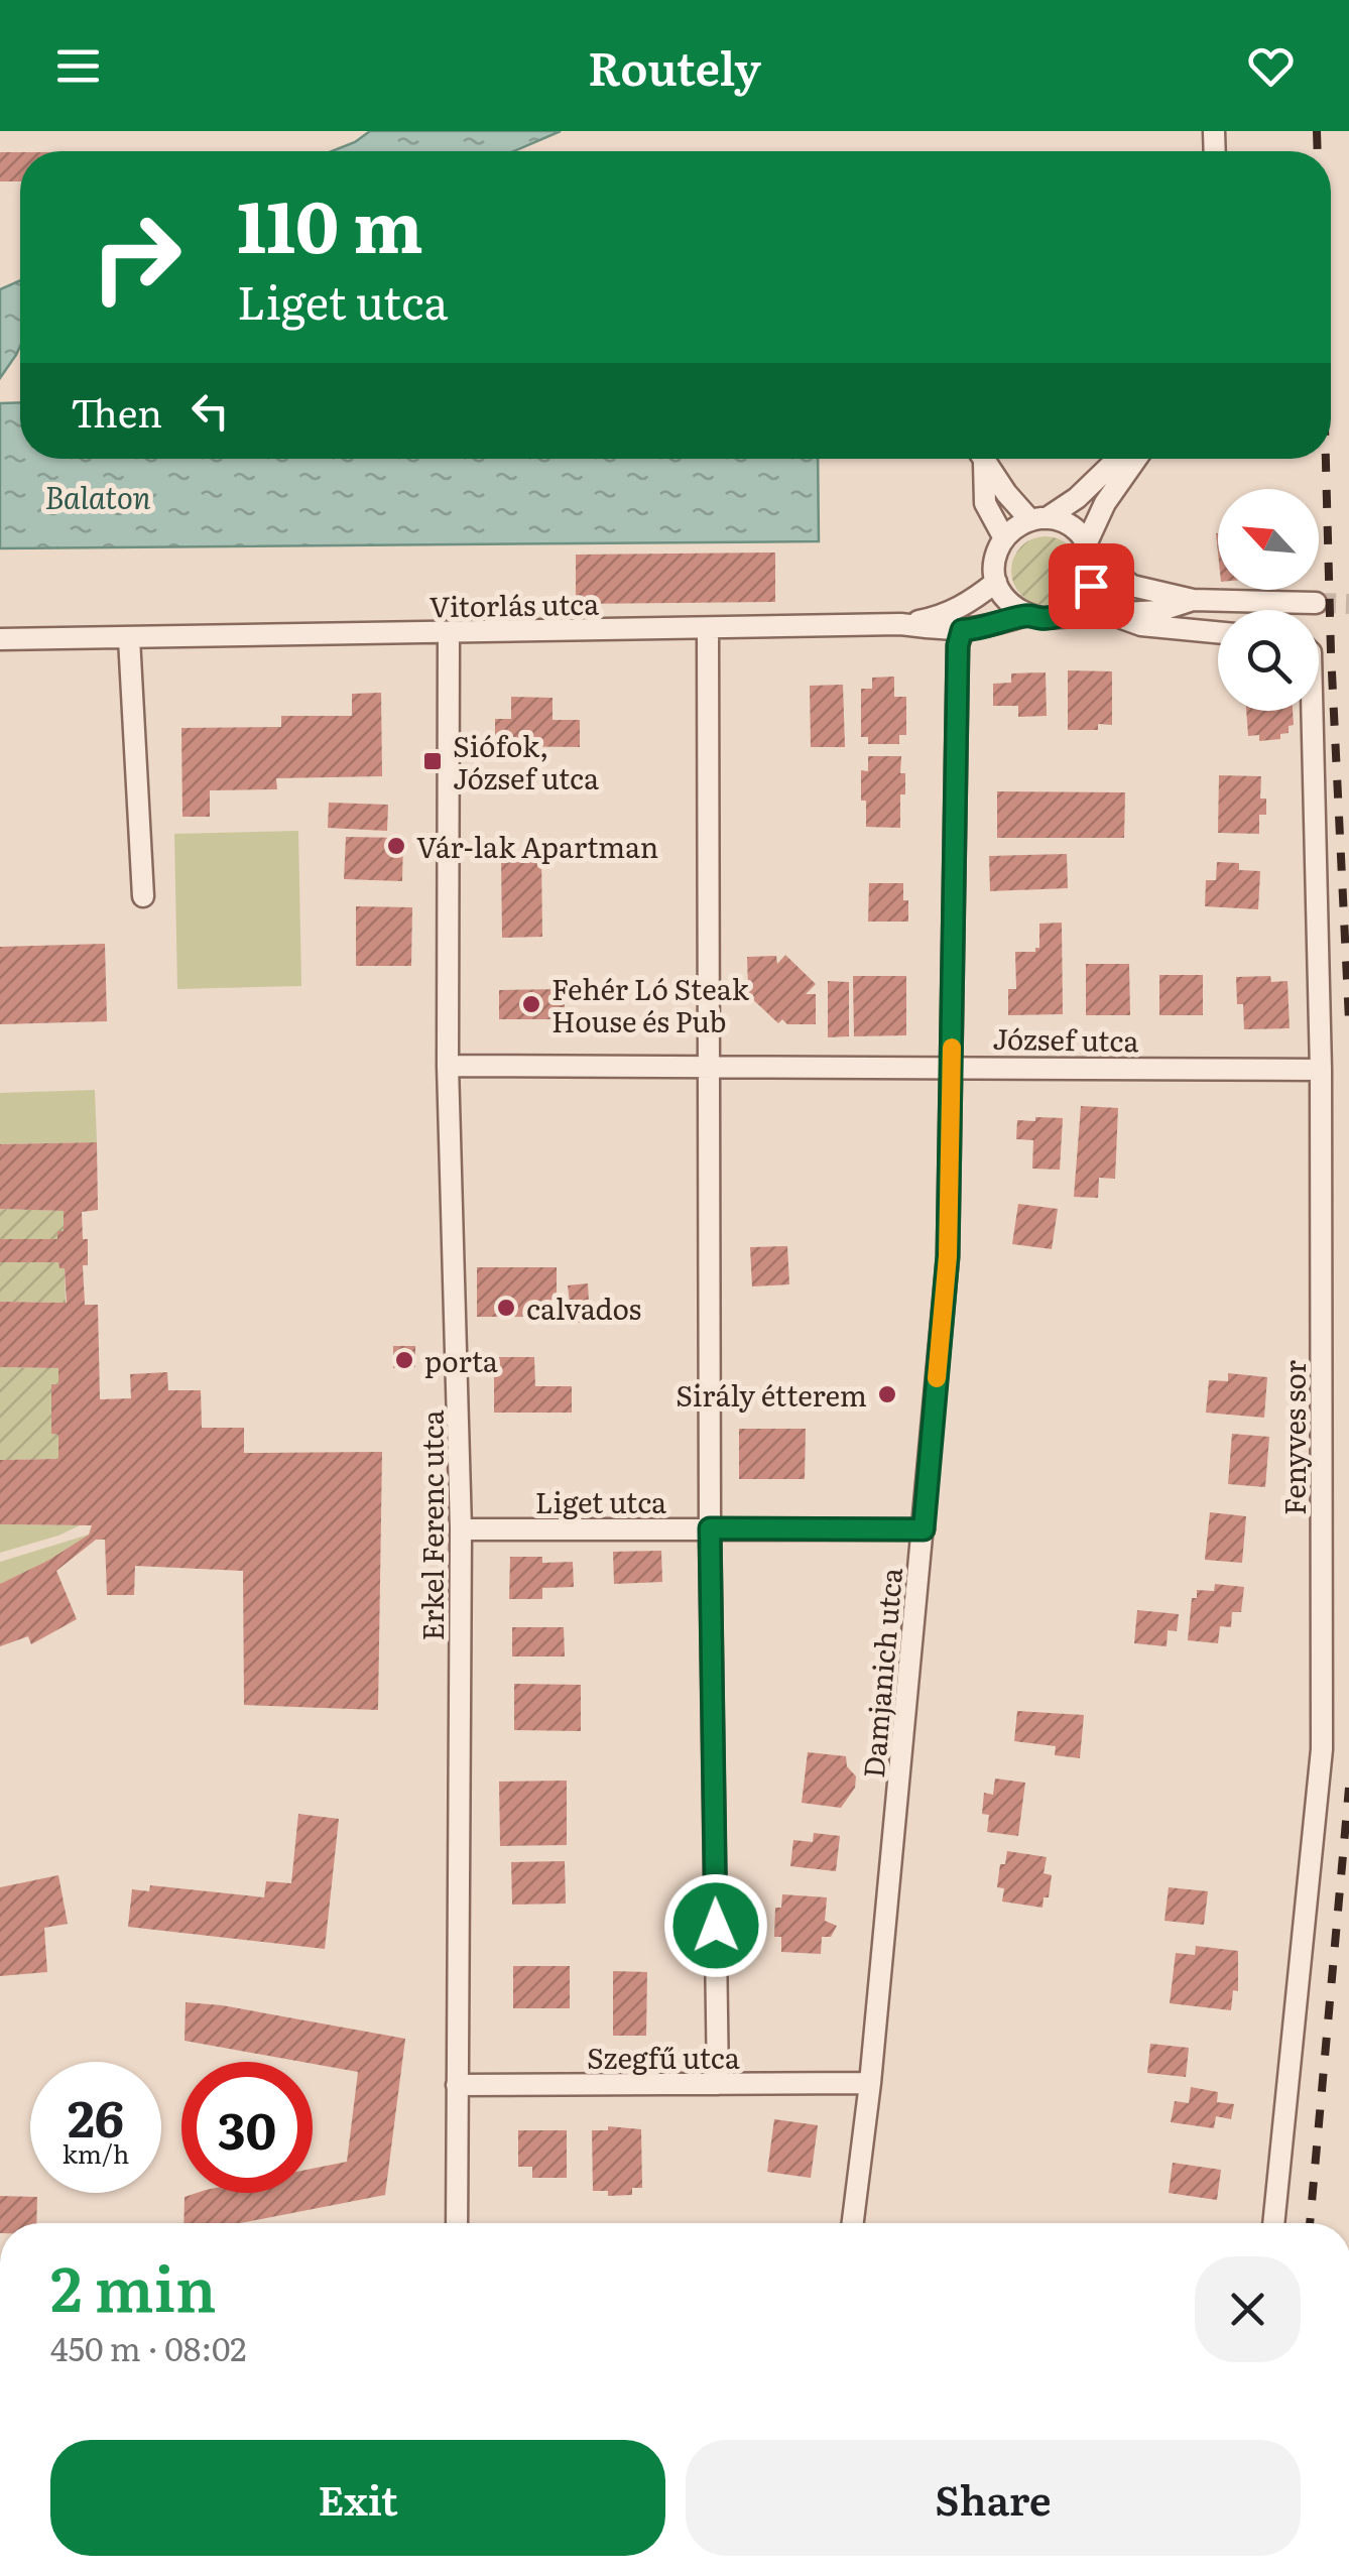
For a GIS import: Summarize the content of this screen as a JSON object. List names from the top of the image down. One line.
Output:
{"streets":{"street":["Vitorlás utca","József utca","Fenyves sor","Liget utca","Erkel Ferenc utca","Damjanich utca","Szegfű utca"]},"crossings":[["Vitorlás utca","Erkel Ferenc utca"],["Vitorlás utca","Damjanich utca"],["József utca","Fenyves sor"],["József utca","Erkel Ferenc utca"],["József utca","Damjanich utca"],["Liget utca","Erkel Ferenc utca"],["Liget utca","Damjanich utca"],["Erkel Ferenc utca","Szegfű utca"],["Damjanich utca","Szegfű utca"]],"water":["Balaton"],"places":{"transit":["Siófok, József utca"],"other":["Vár-lak Apartman","Fehér Ló Steak House és Pub","calvados","porta","Sirály étterem"]},"north":"top left","page":{"header":"Routely","turn":["110 m","Liget utca"],"then":"Then","speed":"26 km/h","limit":"30","heading":["2 min","450 m · 08:02"],"buttons":["Exit","Share"]}}
